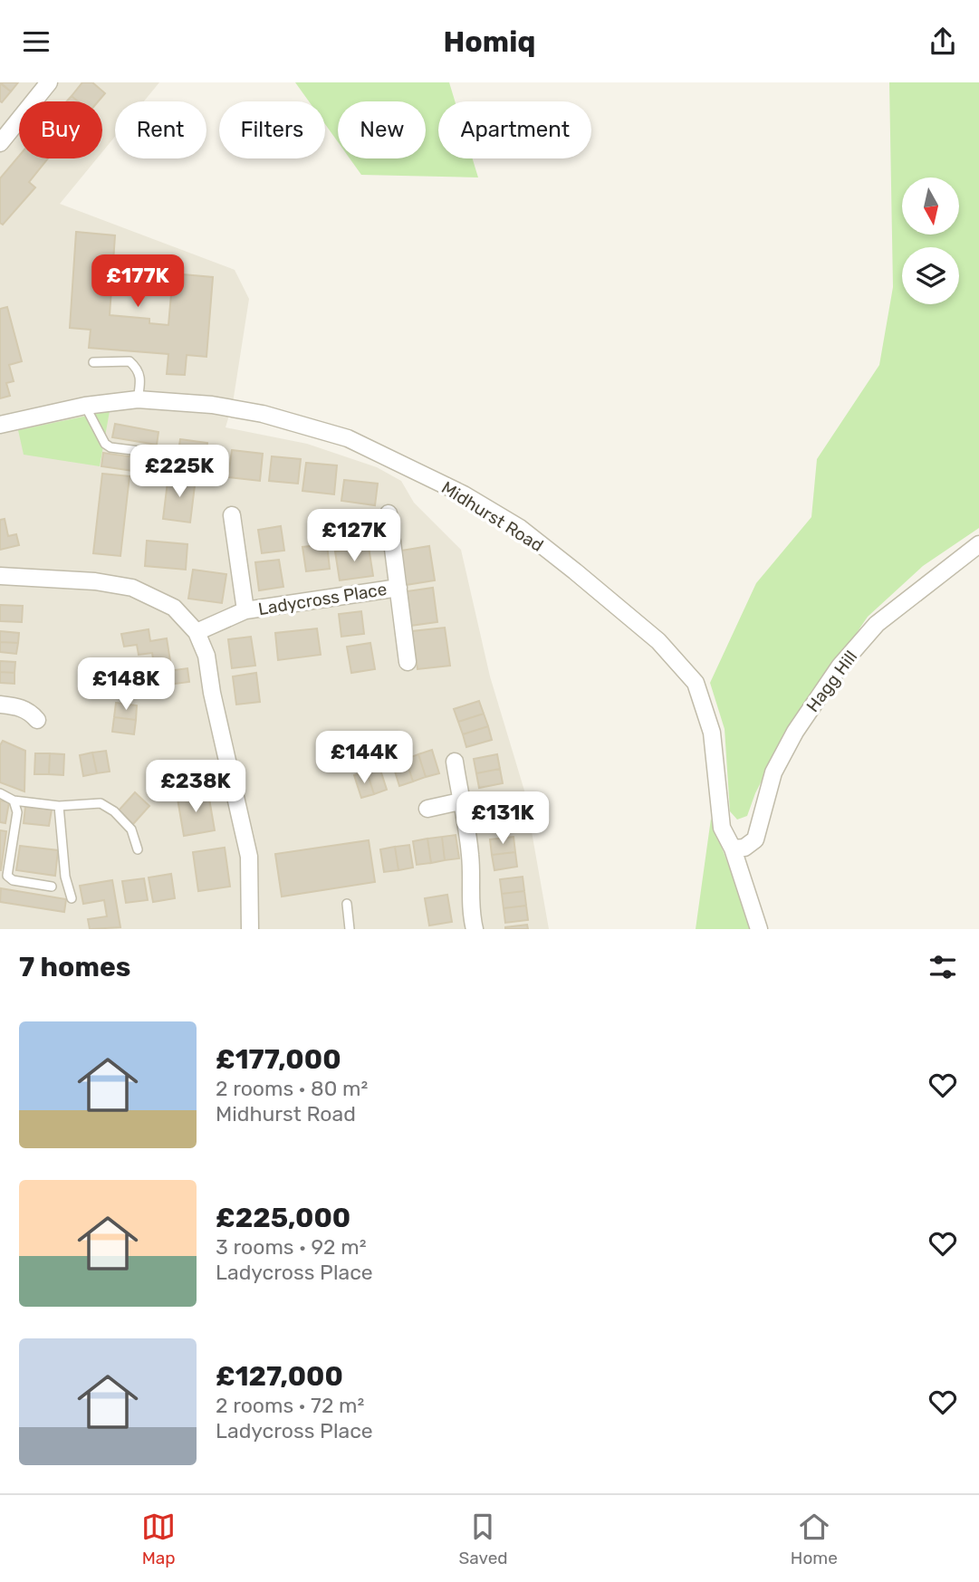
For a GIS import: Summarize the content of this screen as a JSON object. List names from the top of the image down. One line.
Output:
{"streets":{"street":["Midhurst Road","Ladycross Place","Hagg Hill"]},"crossings":[["Midhurst Road","Hagg Hill"]],"north":"bottom","page":{"header":"Homiq","chip":["Buy","Rent","Filters","New","Apartment"],"price":["£177K","£225K","£127K","£148K","£144K","£238K","£131K"],"heading":"7 homes","list":[{"name":"£177,000","note":"2 rooms · 80 m² · Midhurst Road"},{"name":"£225,000","note":"3 rooms · 92 m² · Ladycross Place"},{"name":"£127,000","note":"2 rooms · 72 m² · Ladycross Place"}],"tabs":["Map","Saved","Home"]}}
